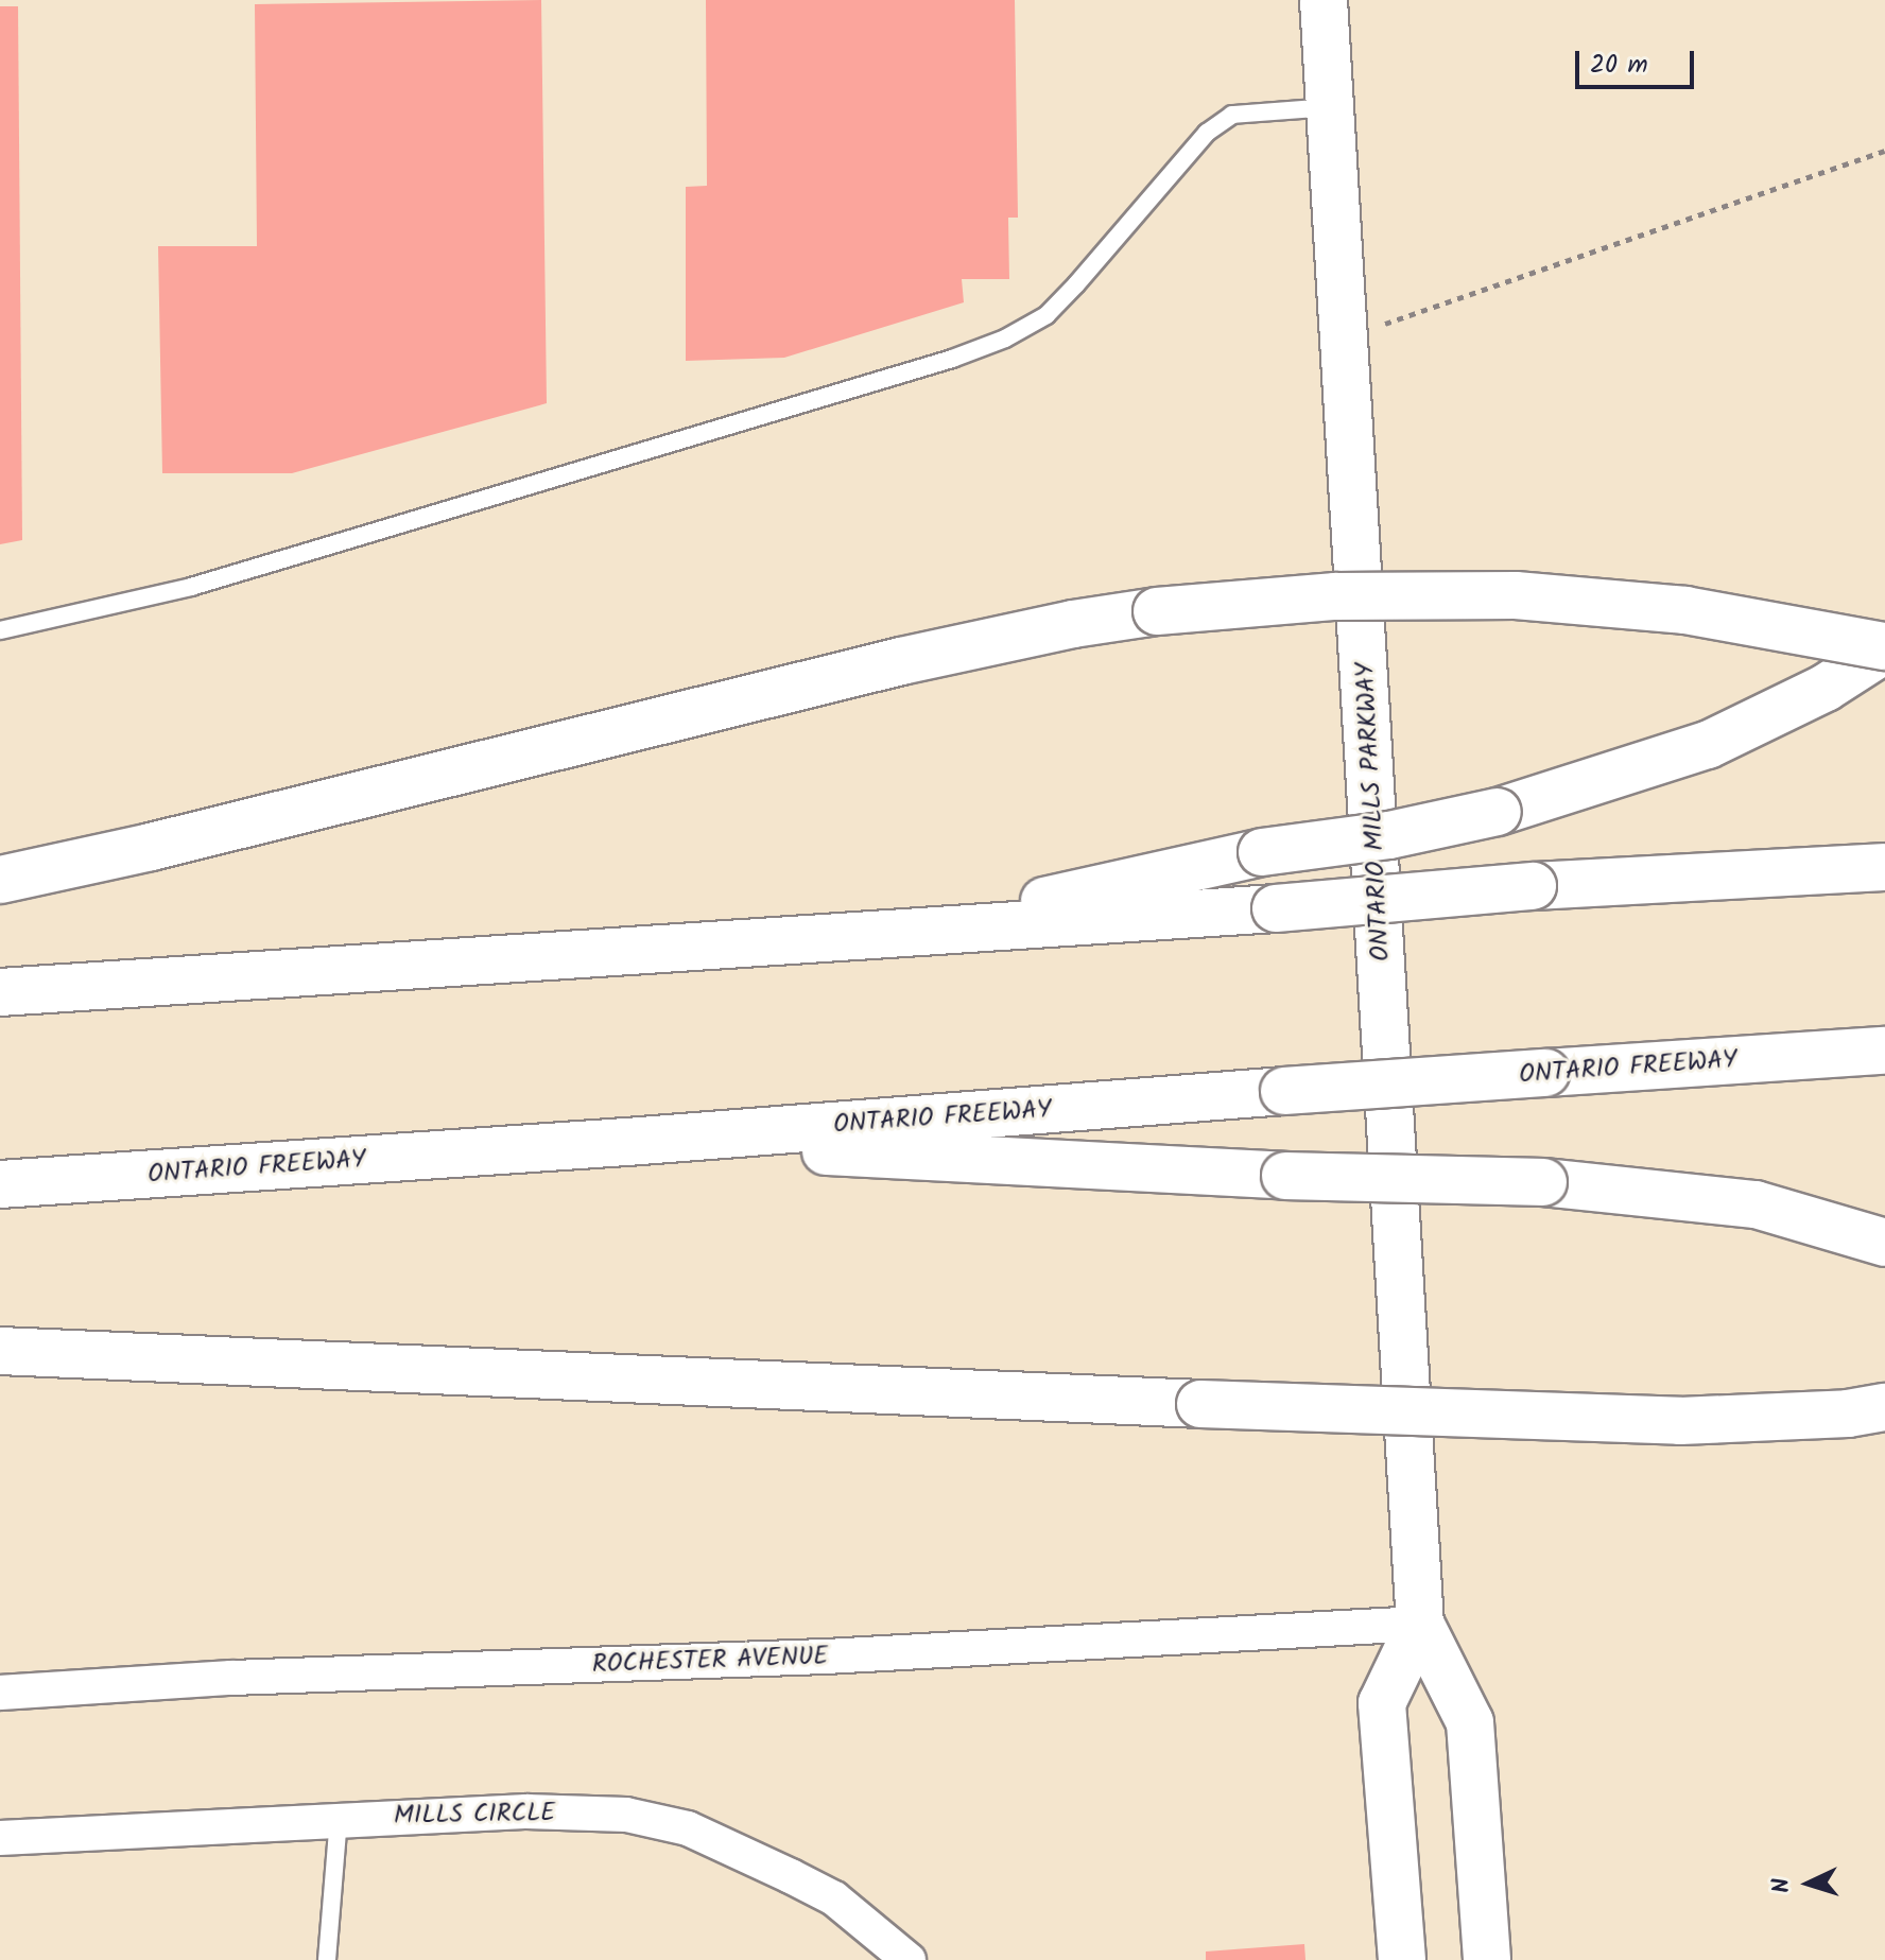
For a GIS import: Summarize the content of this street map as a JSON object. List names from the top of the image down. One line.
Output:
{"streets":{"main road":["ONTARIO MILLS PARKWAY","ONTARIO FREEWAY"],"street":["ROCHESTER AVENUE","MILLS CIRCLE"]},"crossings":[["ONTARIO MILLS PARKWAY","ROCHESTER AVENUE"]],"scale_bar":"20 m","north":"left"}
